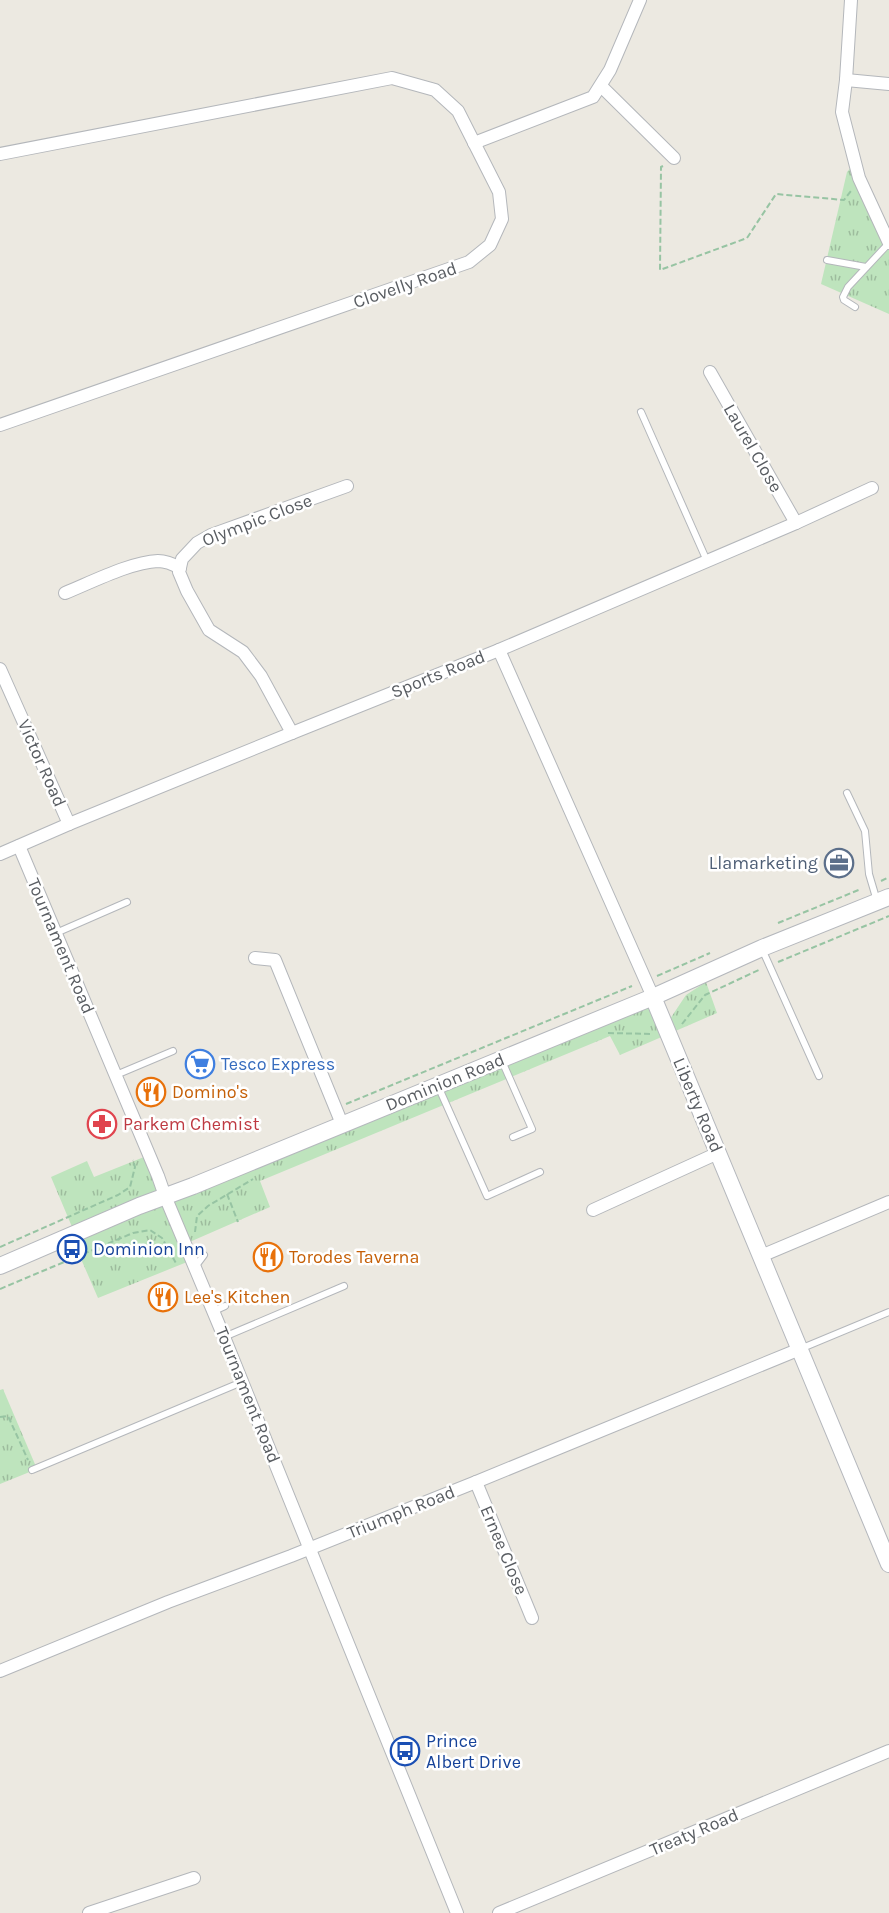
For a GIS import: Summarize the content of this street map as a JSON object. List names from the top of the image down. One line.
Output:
{"streets":{"street":["Clovelly Road","Laurel Close","Olympic Close","Sports Road","Victor Road","Tournament Road","Dominion Road","Liberty Road","Triumph Road","Ernee Close","Treaty Road"]},"crossings":[["Laurel Close","Sports Road"],["Sports Road","Victor Road"],["Sports Road","Tournament Road"],["Sports Road","Liberty Road"],["Tournament Road","Dominion Road"],["Tournament Road","Triumph Road"],["Dominion Road","Liberty Road"],["Liberty Road","Triumph Road"],["Triumph Road","Ernee Close"]],"places":{"office":["Llamarketing"],"supermarket":["Tesco Express"],"restaurant":["Domino's","Torodes Taverna","Lee's Kitchen"],"pharmacy":["Parkem Chemist"],"bus stop":["Dominion Inn","Prince Albert Drive"]}}
